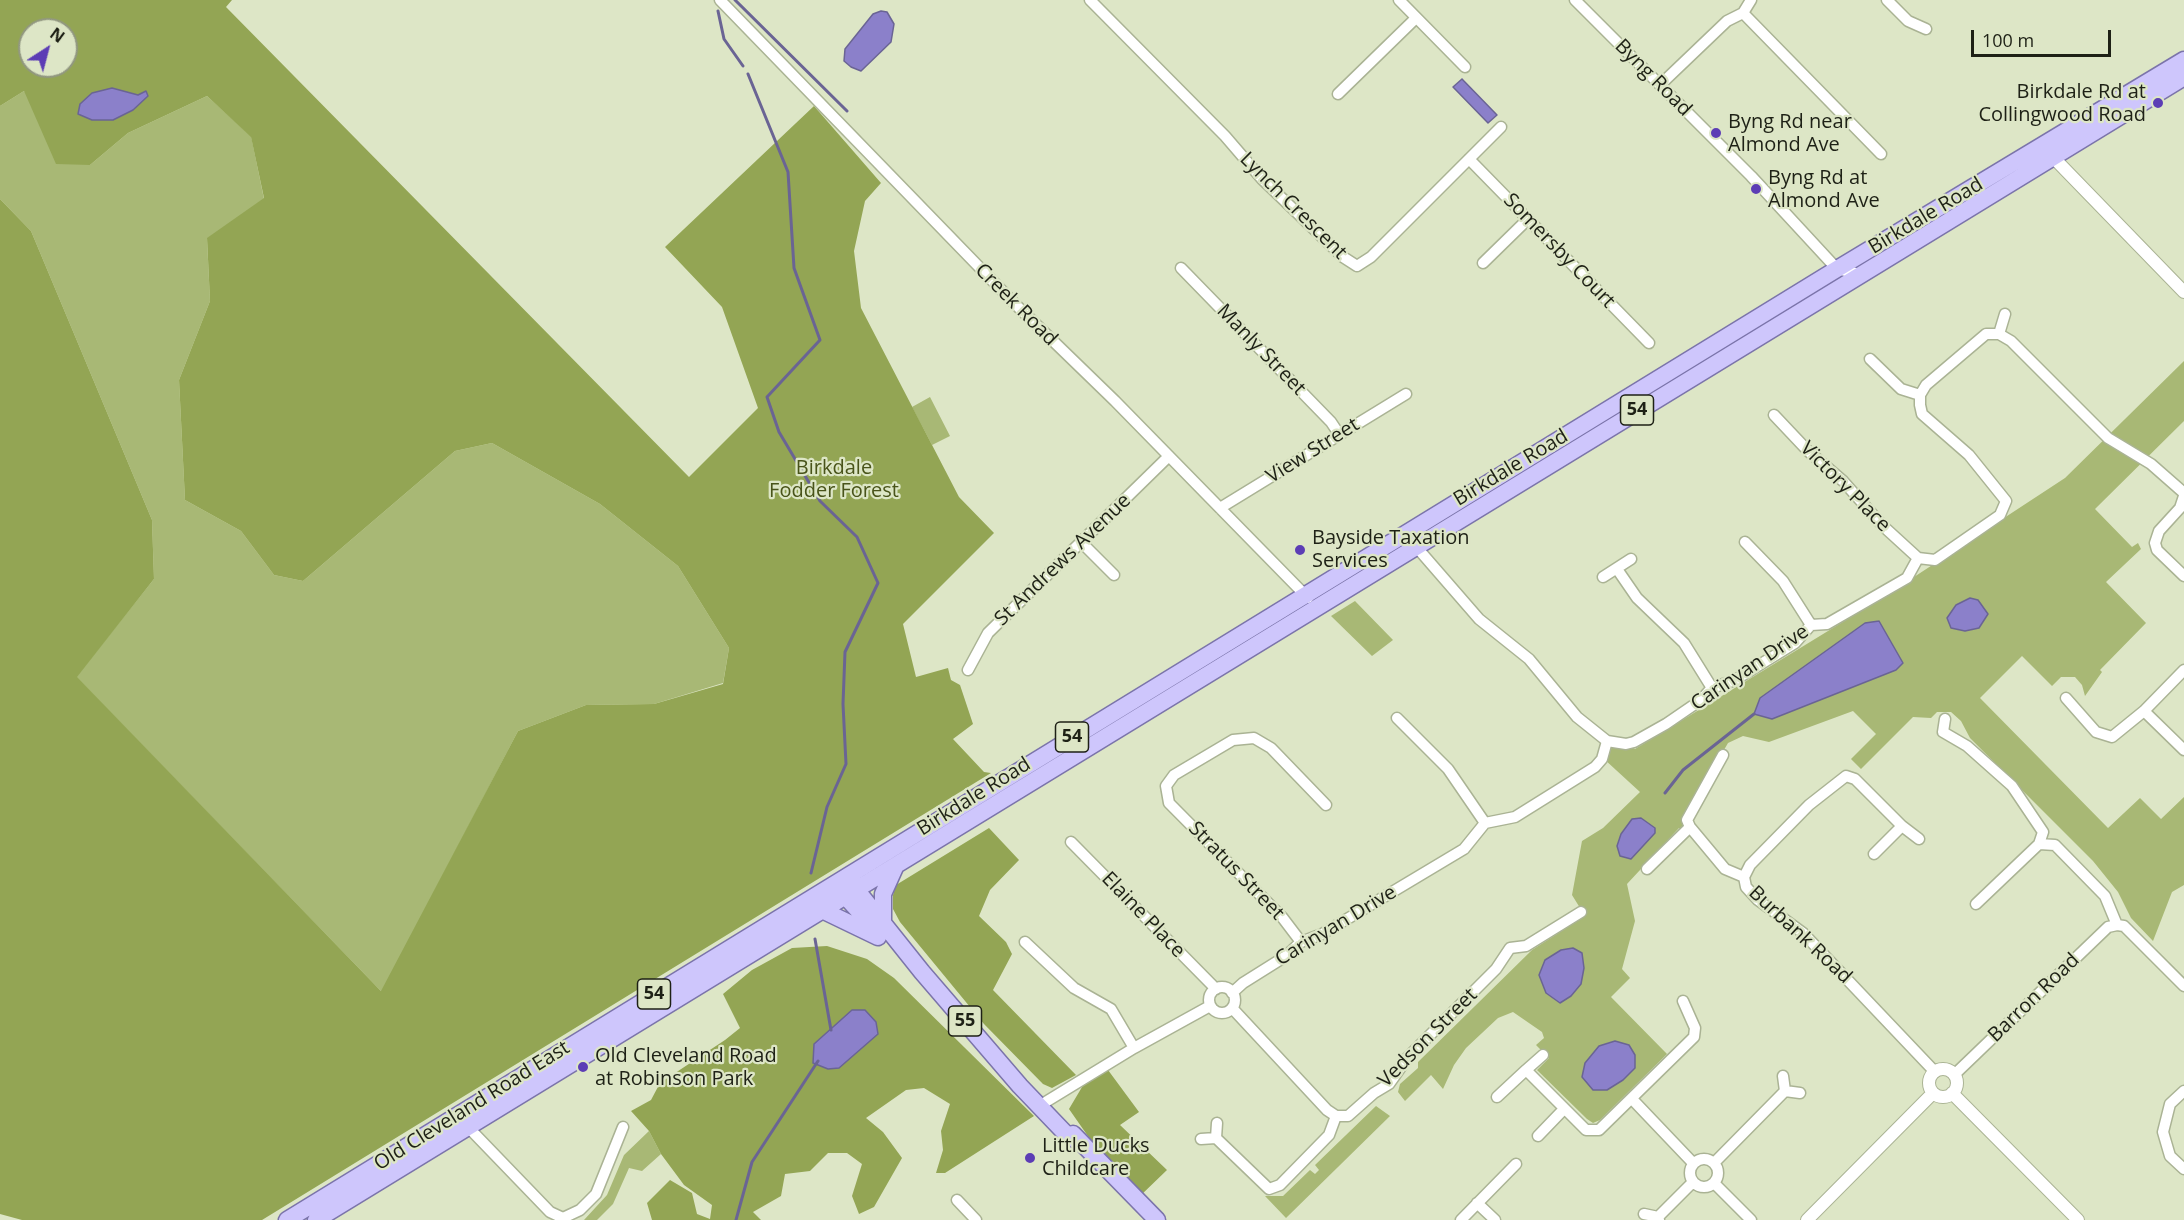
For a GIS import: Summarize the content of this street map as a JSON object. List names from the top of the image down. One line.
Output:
{"streets":{"main road":["Birkdale Road","54","55","Old Cleveland Road East"],"street":["Byng Road","Lynch Crescent","Somersby Court","Creek Road","Manly Street","View Street","Victory Place","St Andrews Avenue","Carinyan Drive","Stratus Street","Elaine Place","Burbank Road","Barron Road","Vedson Street"]},"crossings":[["Byng Road","Birkdale Road"],["Lynch Crescent","Somersby Court"],["Birkdale Road","Creek Road"],["Birkdale Road","55"],["Birkdale Road","Old Cleveland Road East"],["Creek Road","View Street"],["Creek Road","St Andrews Avenue"],["Manly Street","View Street"],["Victory Place","Carinyan Drive"],["Carinyan Drive","Stratus Street"],["Carinyan Drive","Elaine Place"],["Burbank Road","Barron Road"],["55","Old Cleveland Road East"]],"parks":["Birkdale Fodder Forest"],"places":["Birkdale Rd at Collingwood Road","Byng Rd near Almond Ave","Byng Rd at Almond Ave","Bayside Taxation Services","Old Cleveland Road at Robinson Park","Little Ducks Childcare"],"scale_bar":"100 m","north":"top right"}
